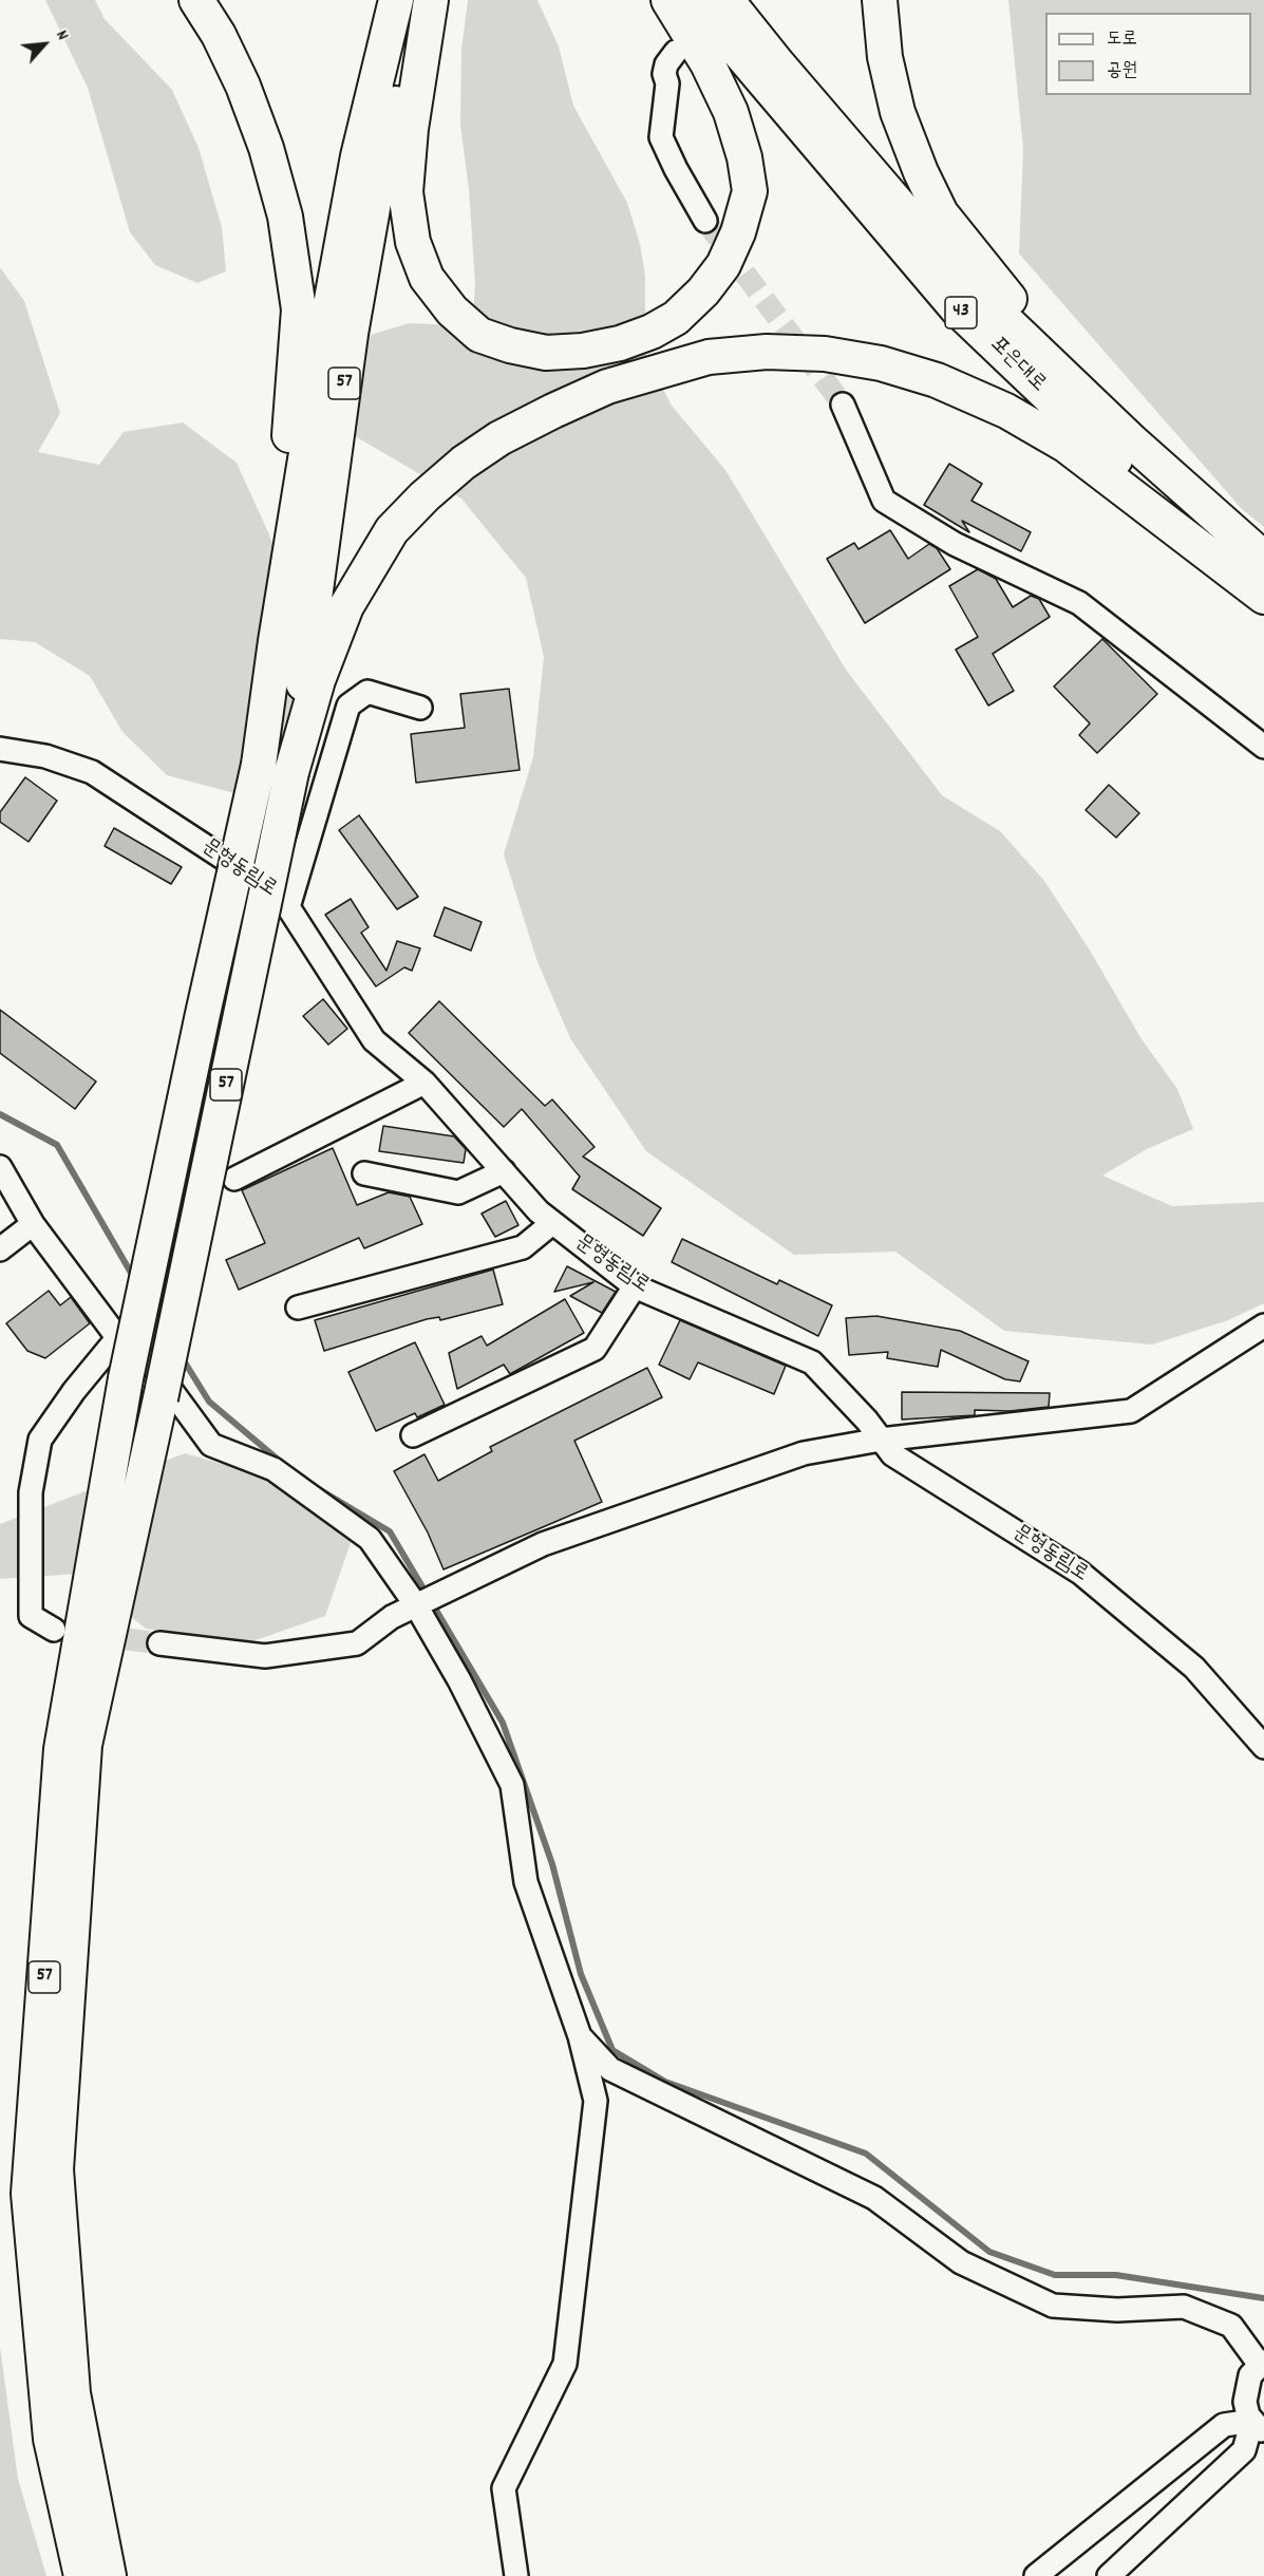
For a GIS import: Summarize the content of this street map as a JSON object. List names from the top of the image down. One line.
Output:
{"streets":{"highway":["43","포은대로","57"],"street":["문형동림로"]},"legend":["도로","공원"],"north":"top right"}
